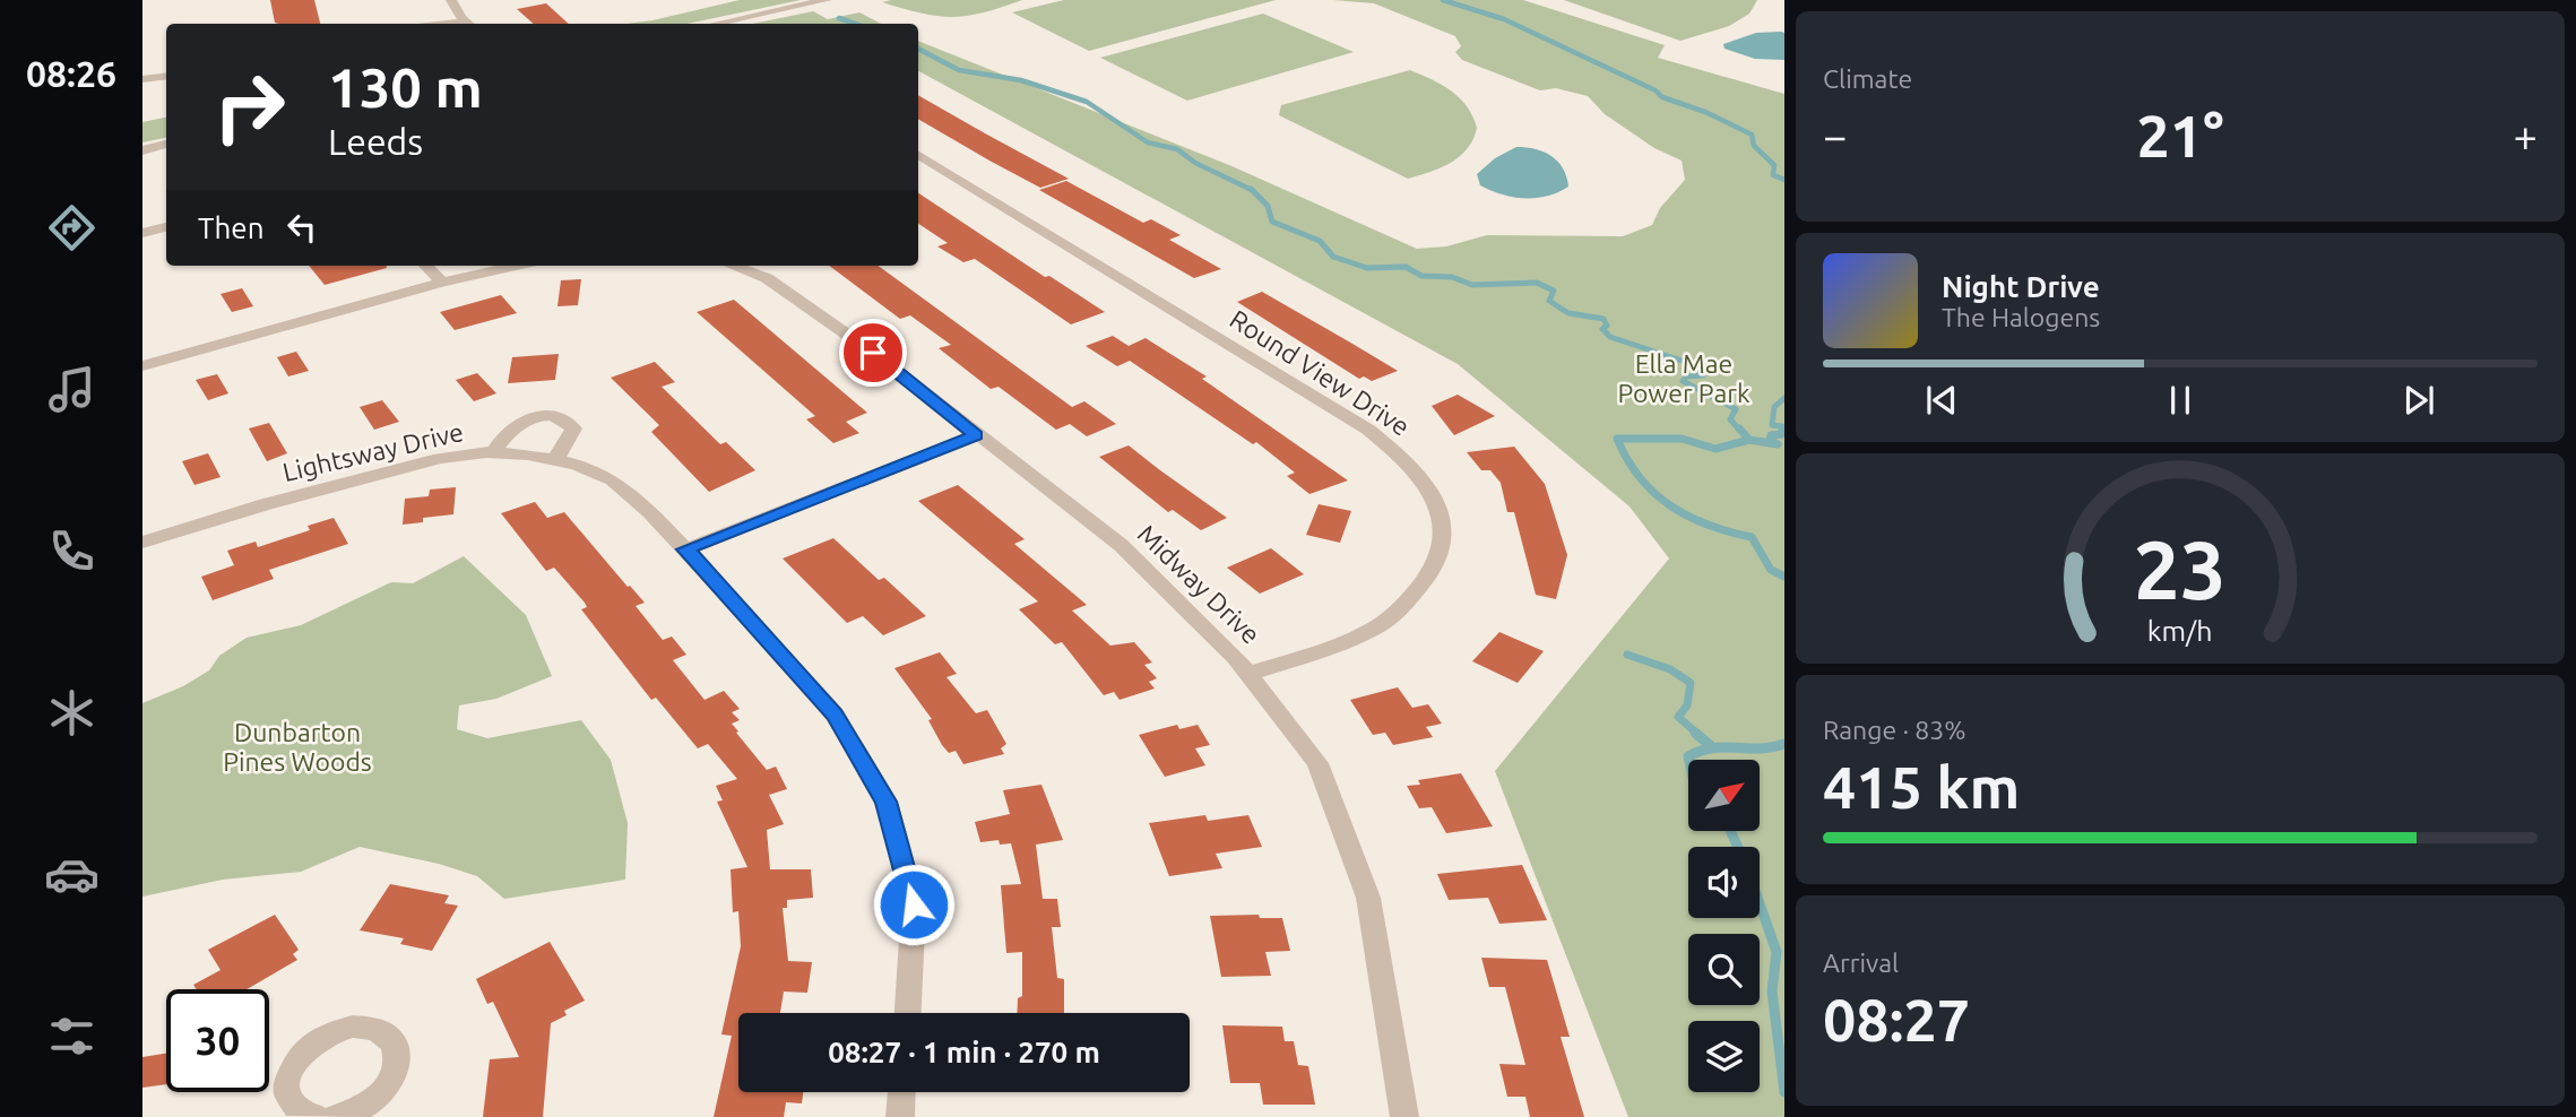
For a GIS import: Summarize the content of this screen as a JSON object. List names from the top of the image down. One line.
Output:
{"streets":{"street":["Round View Drive","Lightsway Drive","Midway Drive"]},"crossings":[["Round View Drive","Midway Drive"]],"parks":["Ella Mae Power Park","Dunbarton Pines Woods"],"north":"top right","page":{"tabs":"08:26","tile":["Climate",["Range · 83%","415 km"],["Arrival","08:27"]],"turn":["130 m","Leeds"],"heat":["−","21°","+"],"then":"Then","song":["Night Drive","The Halogens"],"limit":"30","trip":"08:27 · 1 min · 270 m","gauge":["23","km/h"]}}
